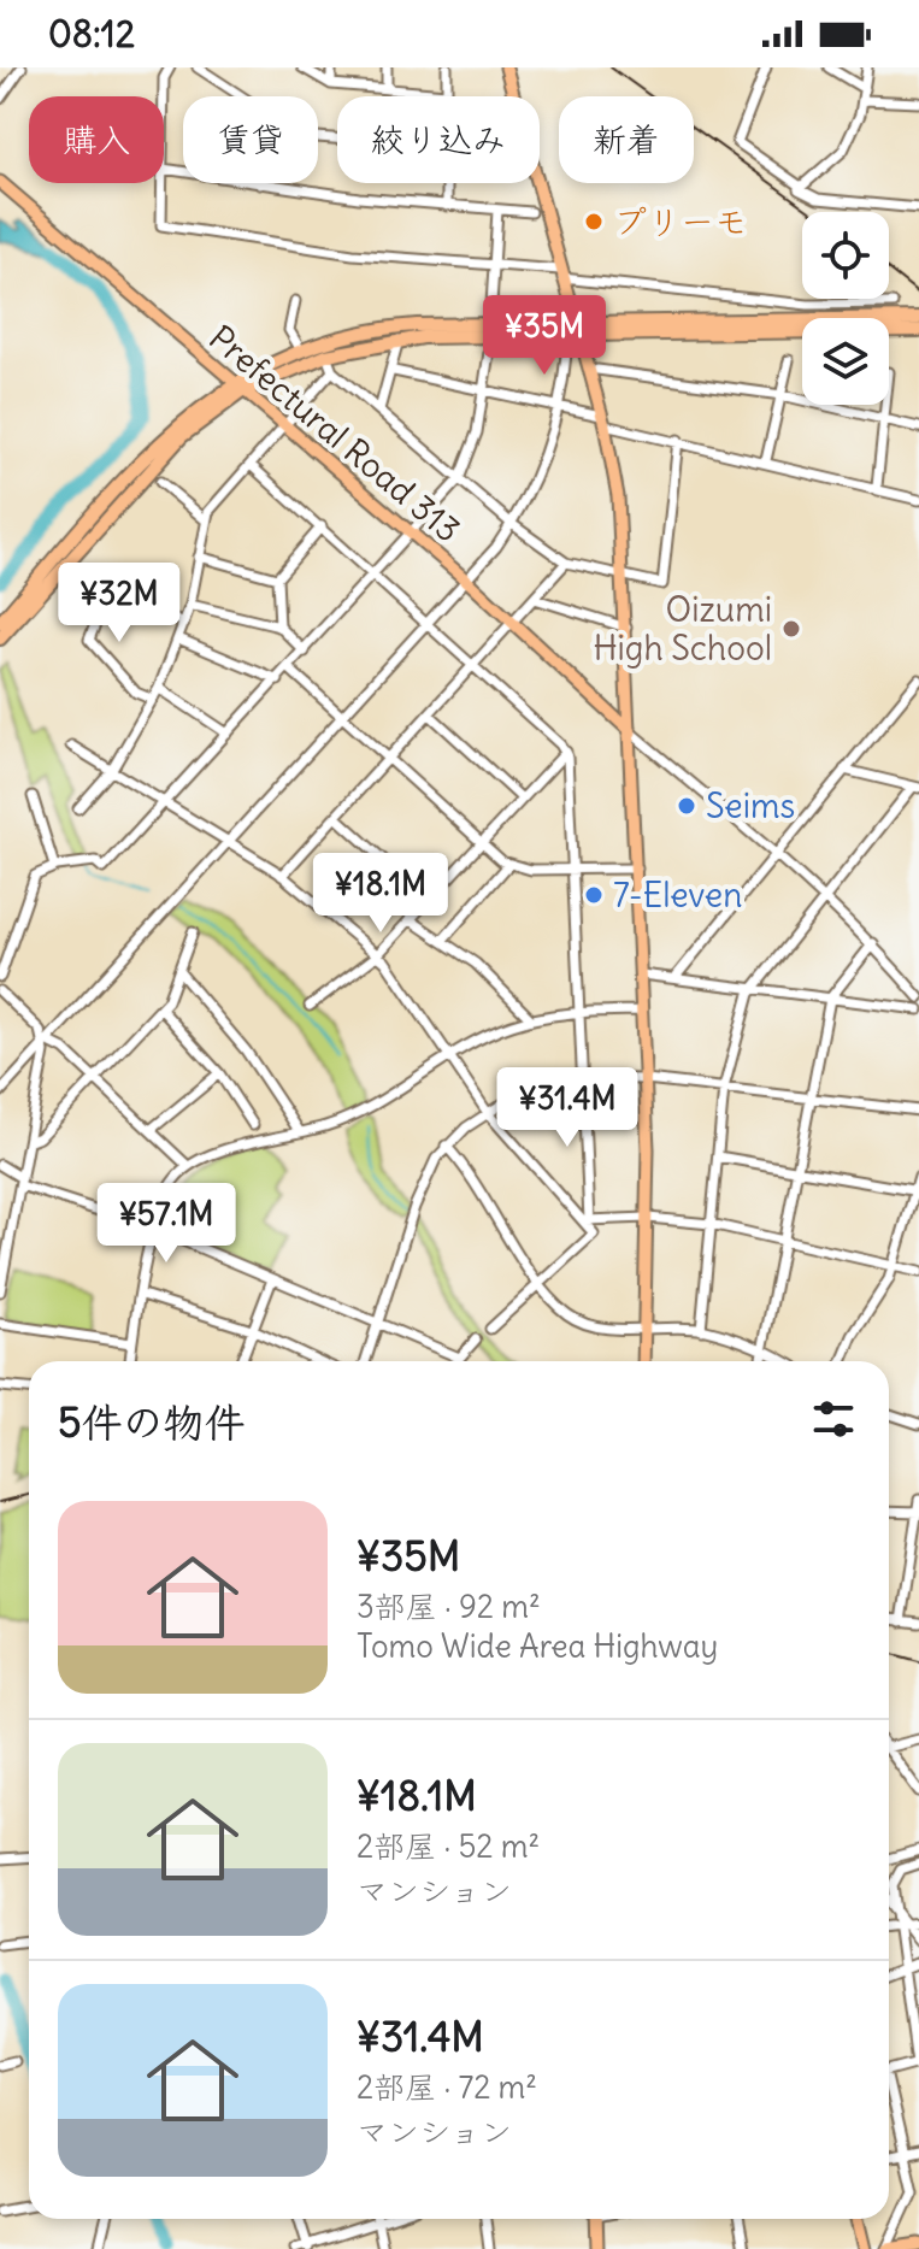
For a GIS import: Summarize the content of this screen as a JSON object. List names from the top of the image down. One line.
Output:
{"streets":{"main road":["Prefectural Road 313"]},"places":["プリーモ","Oizumi High School","Seims","7-Eleven"],"page":{"status":"08:12","chip":["購入","賃貸","絞り込み","新着"],"price":["¥35M","¥32M","¥18.1M","¥31.4M","¥57.1M"],"heading":"5件の物件","list":[{"name":"¥35M","note":"3部屋 · 92 m² · Tomo Wide Area Highway"},{"name":"¥18.1M","note":"2部屋 · 52 m² · マンション"},{"name":"¥31.4M","note":"2部屋 · 72 m² · マンション"}]}}
